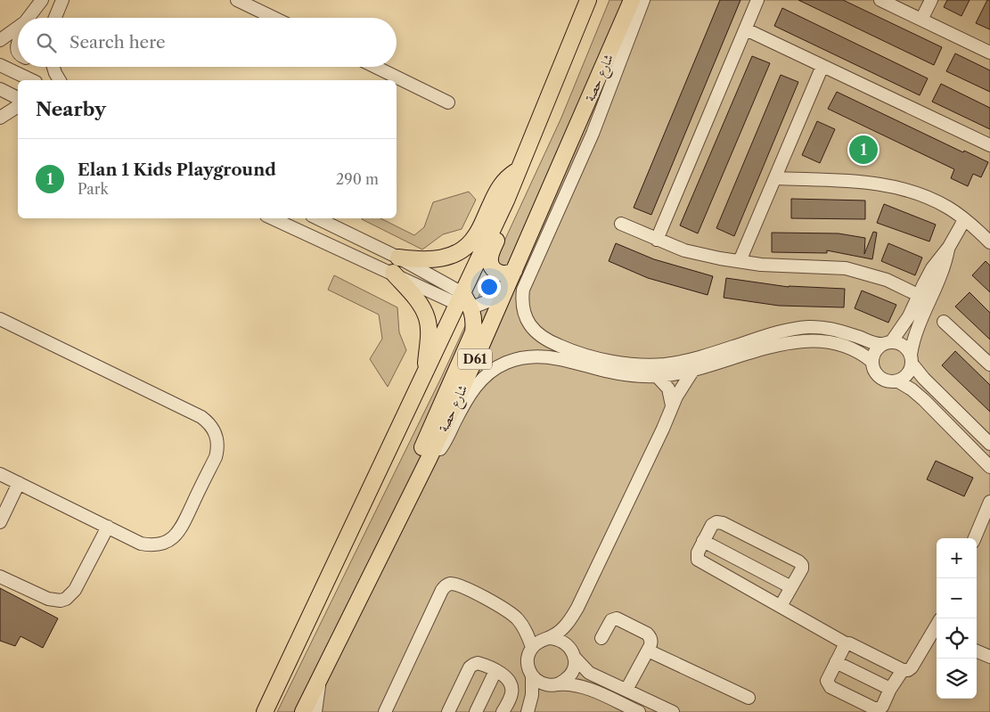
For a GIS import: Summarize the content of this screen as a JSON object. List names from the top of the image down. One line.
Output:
{"streets":{"main road":["شارع حصة","D61"]},"page":{"search":"Search here","heading":"Nearby","pins":"1","list":[{"mark":"1","name":"Elan 1 Kids Playground","note":"Park","value":"290 m"}],"map_buttons":["+","−"]}}
